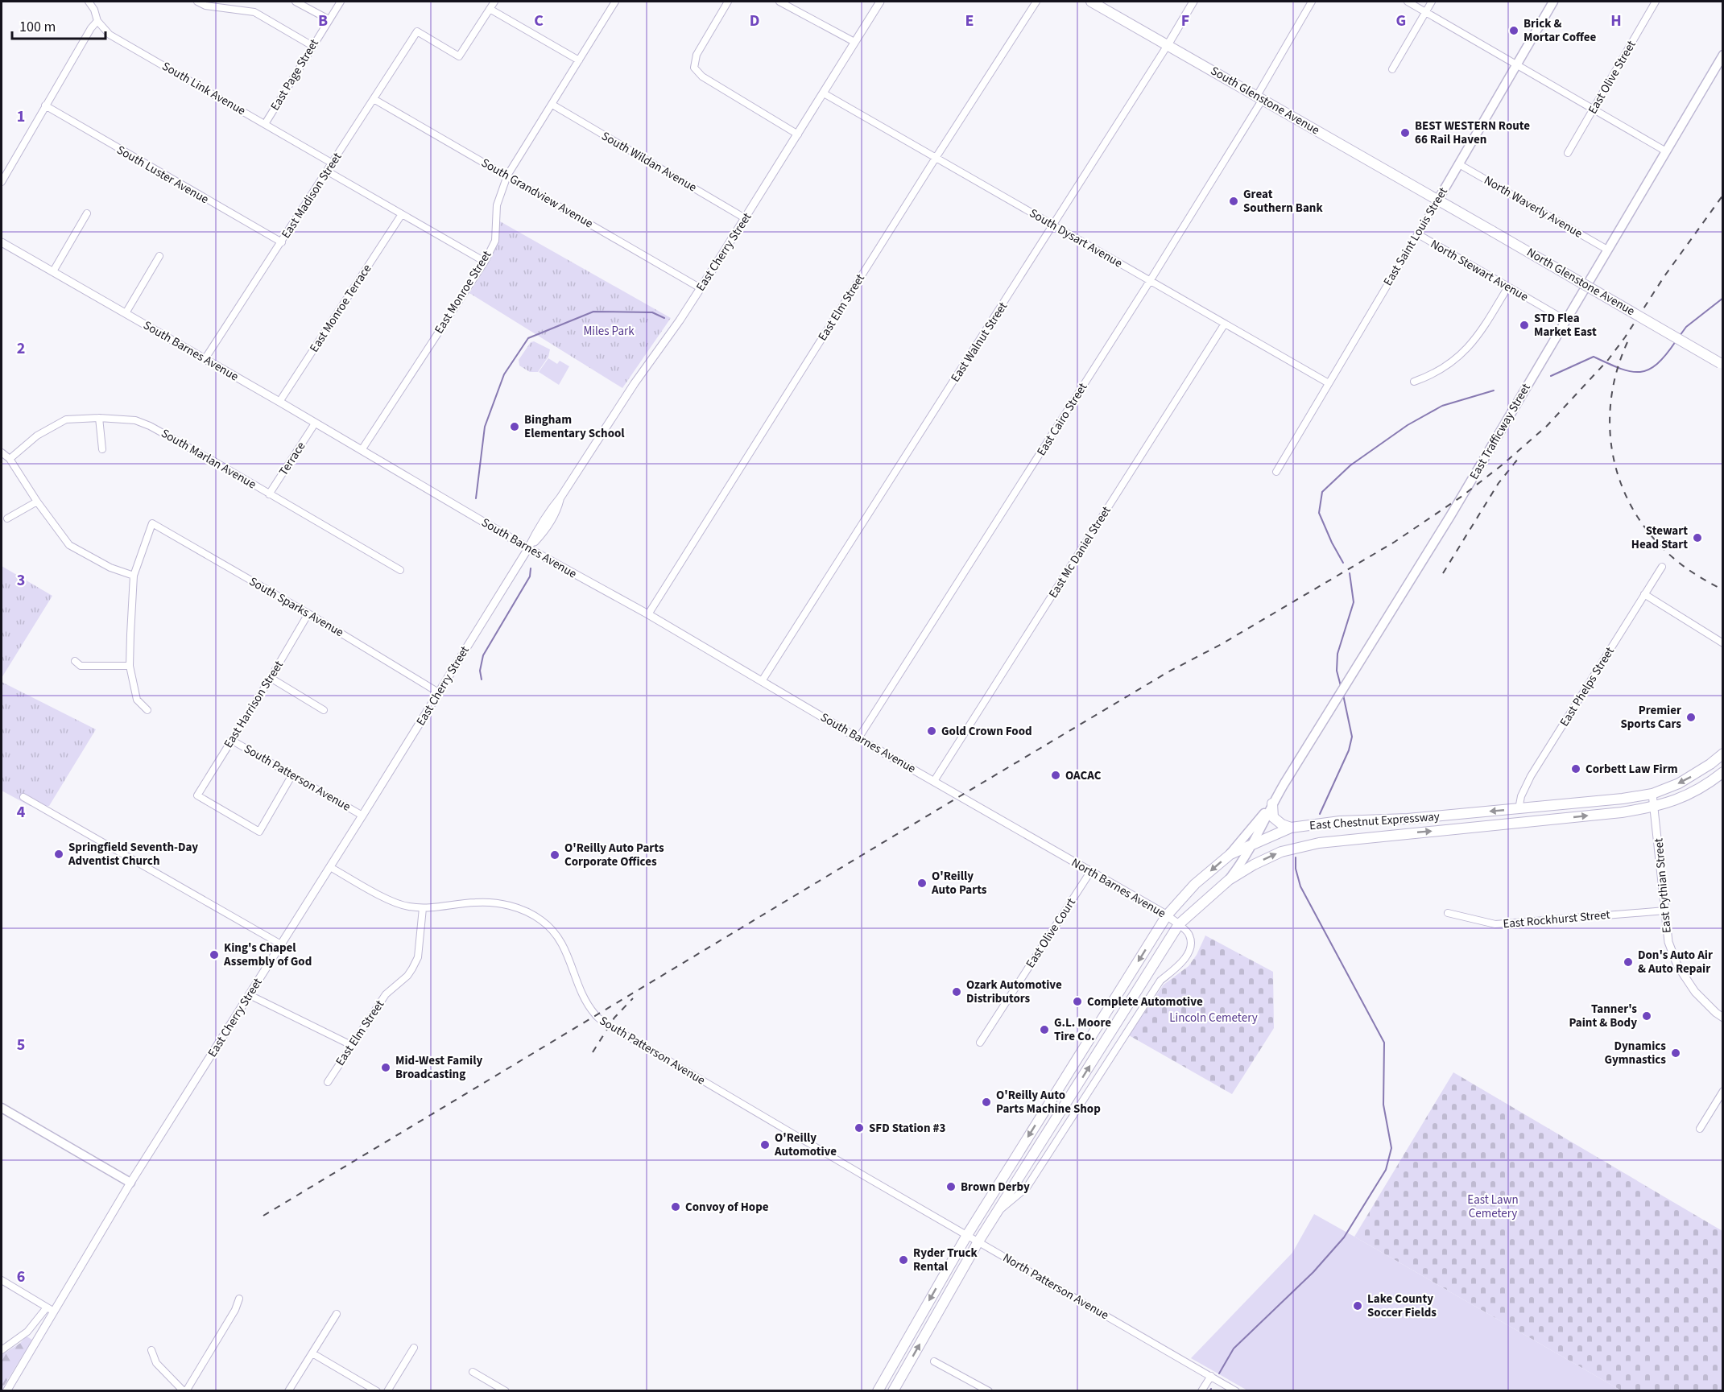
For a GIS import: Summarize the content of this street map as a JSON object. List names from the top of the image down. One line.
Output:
{"streets":{"main road":["South Glenstone Avenue","East Saint Louis Street","North Glenstone Avenue","East Trafficway Street","East Chestnut Expressway"],"street":["East Page Street","East Olive Street","South Link Avenue","South Wildan Avenue","South Luster Avenue","South Grandview Avenue","East Madison Street","North Waverly Avenue","South Dysart Avenue","East Cherry Street","North Stewart Avenue","East Monroe Street","East Elm Street","East Monroe Terrace","East Walnut Street","South Barnes Avenue","East Cairo Street","South Marlan Avenue","Terrace","East Mc Daniel Street","South Sparks Avenue","East Phelps Street","East Harrison Street","South Patterson Avenue","East Pythian Street","North Barnes Avenue","East Rockhurst Street","East Olive Court","North Patterson Avenue"]},"crossings":[["East Page Street","South Link Avenue"],["South Link Avenue","East Madison Street"],["South Glenstone Avenue","East Saint Louis Street"],["South Glenstone Avenue","North Glenstone Avenue"],["South Glenstone Avenue","East Walnut Street"],["South Glenstone Avenue","East Cairo Street"],["South Wildan Avenue","East Cherry Street"],["South Wildan Avenue","East Monroe Street"],["South Luster Avenue","East Madison Street"],["South Grandview Avenue","East Madison Street"],["South Grandview Avenue","East Cherry Street"],["South Grandview Avenue","East Monroe Street"],["East Madison Street","South Barnes Avenue"],["North Waverly Avenue","East Saint Louis Street"],["North Waverly Avenue","East Trafficway Street"],["East Saint Louis Street","South Dysart Avenue"],["East Saint Louis Street","North Stewart Avenue"],["East Saint Louis Street","North Glenstone Avenue"],["South Dysart Avenue","East Cherry Street"],["South Dysart Avenue","East Elm Street"],["South Dysart Avenue","East Walnut Street"],["South Dysart Avenue","East Cairo Street"],["South Dysart Avenue","East Mc Daniel Street"],["East Cherry Street","South Barnes Avenue"],["East Cherry Street","South Sparks Avenue"],["East Cherry Street","South Patterson Avenue"],["North Stewart Avenue","East Trafficway Street"],["East Monroe Street","South Barnes Avenue"],["East Elm Street","South Barnes Avenue"],["East Elm Street","South Patterson Avenue"],["East Monroe Terrace","South Barnes Avenue"],["East Walnut Street","South Barnes Avenue"],["South Barnes Avenue","East Cairo Street"],["South Barnes Avenue","Terrace"],["South Barnes Avenue","East Mc Daniel Street"],["South Barnes Avenue","North Barnes Avenue"],["East Trafficway Street","East Chestnut Expressway"],["South Marlan Avenue","Terrace"],["South Sparks Avenue","East Harrison Street"],["East Phelps Street","East Chestnut Expressway"],["East Harrison Street","South Patterson Avenue"],["South Patterson Avenue","North Patterson Avenue"],["East Chestnut Expressway","East Pythian Street"],["East Chestnut Expressway","North Barnes Avenue"],["East Chestnut Expressway","North Patterson Avenue"],["East Pythian Street","East Rockhurst Street"],["North Barnes Avenue","East Olive Court"]],"parks":["Miles Park","Lincoln Cemetery","East Lawn Cemetery"],"places":["Brick & Mortar Coffee","BEST WESTERN Route 66 Rail Haven","Great Southern Bank","STD Flea Market East","Bingham Elementary School","Stewart Head Start","Premier Sports Cars","Gold Crown Food","Corbett Law Firm","OACAC","Springfield Seventh-Day Adventist Church","O'Reilly Auto Parts Corporate Offices","O'Reilly Auto Parts","King's Chapel Assembly of God","Don's Auto Air & Auto Repair","Ozark Automotive Distributors","Complete Automotive","Tanner's Paint & Body","G.L. Moore Tire Co.","Dynamics Gymnastics","Mid-West Family Broadcasting","O'Reilly Auto Parts Machine Shop","SFD Station #3","O'Reilly Automotive","Brown Derby","Convoy of Hope","Ryder Truck Rental","Lake County Soccer Fields"],"scale_bar":"100 m","grid":{"columns":["B","C","D","E","F","G","H"],"rows":["1","2","3","4","5","6"]}}
